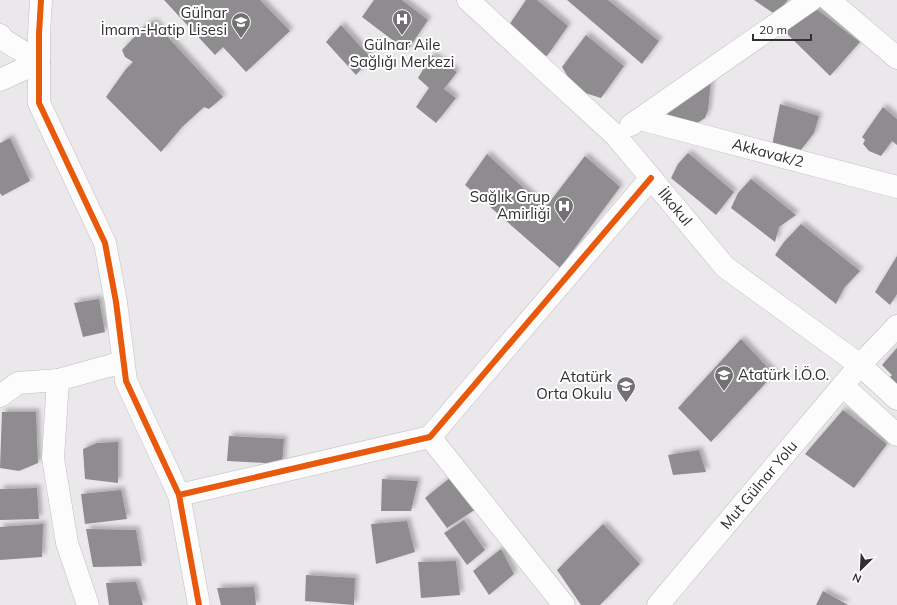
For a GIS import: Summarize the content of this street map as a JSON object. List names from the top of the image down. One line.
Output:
{"streets":{"street":["Akkavak/2","İlkokul","Mut Gülnar Yolu"]},"crossings":[["İlkokul","Mut Gülnar Yolu"]],"places":{"hospital":["Gülnar Aile Sağlığı Merkezi","Sağlık Grup Amirliği"],"school or university":["Gülnar İmam-Hatip Lisesi","Atatürk İ.Ö.O.","Atatürk Orta Okulu"]},"scale_bar":"20 m","north":"bottom left"}
